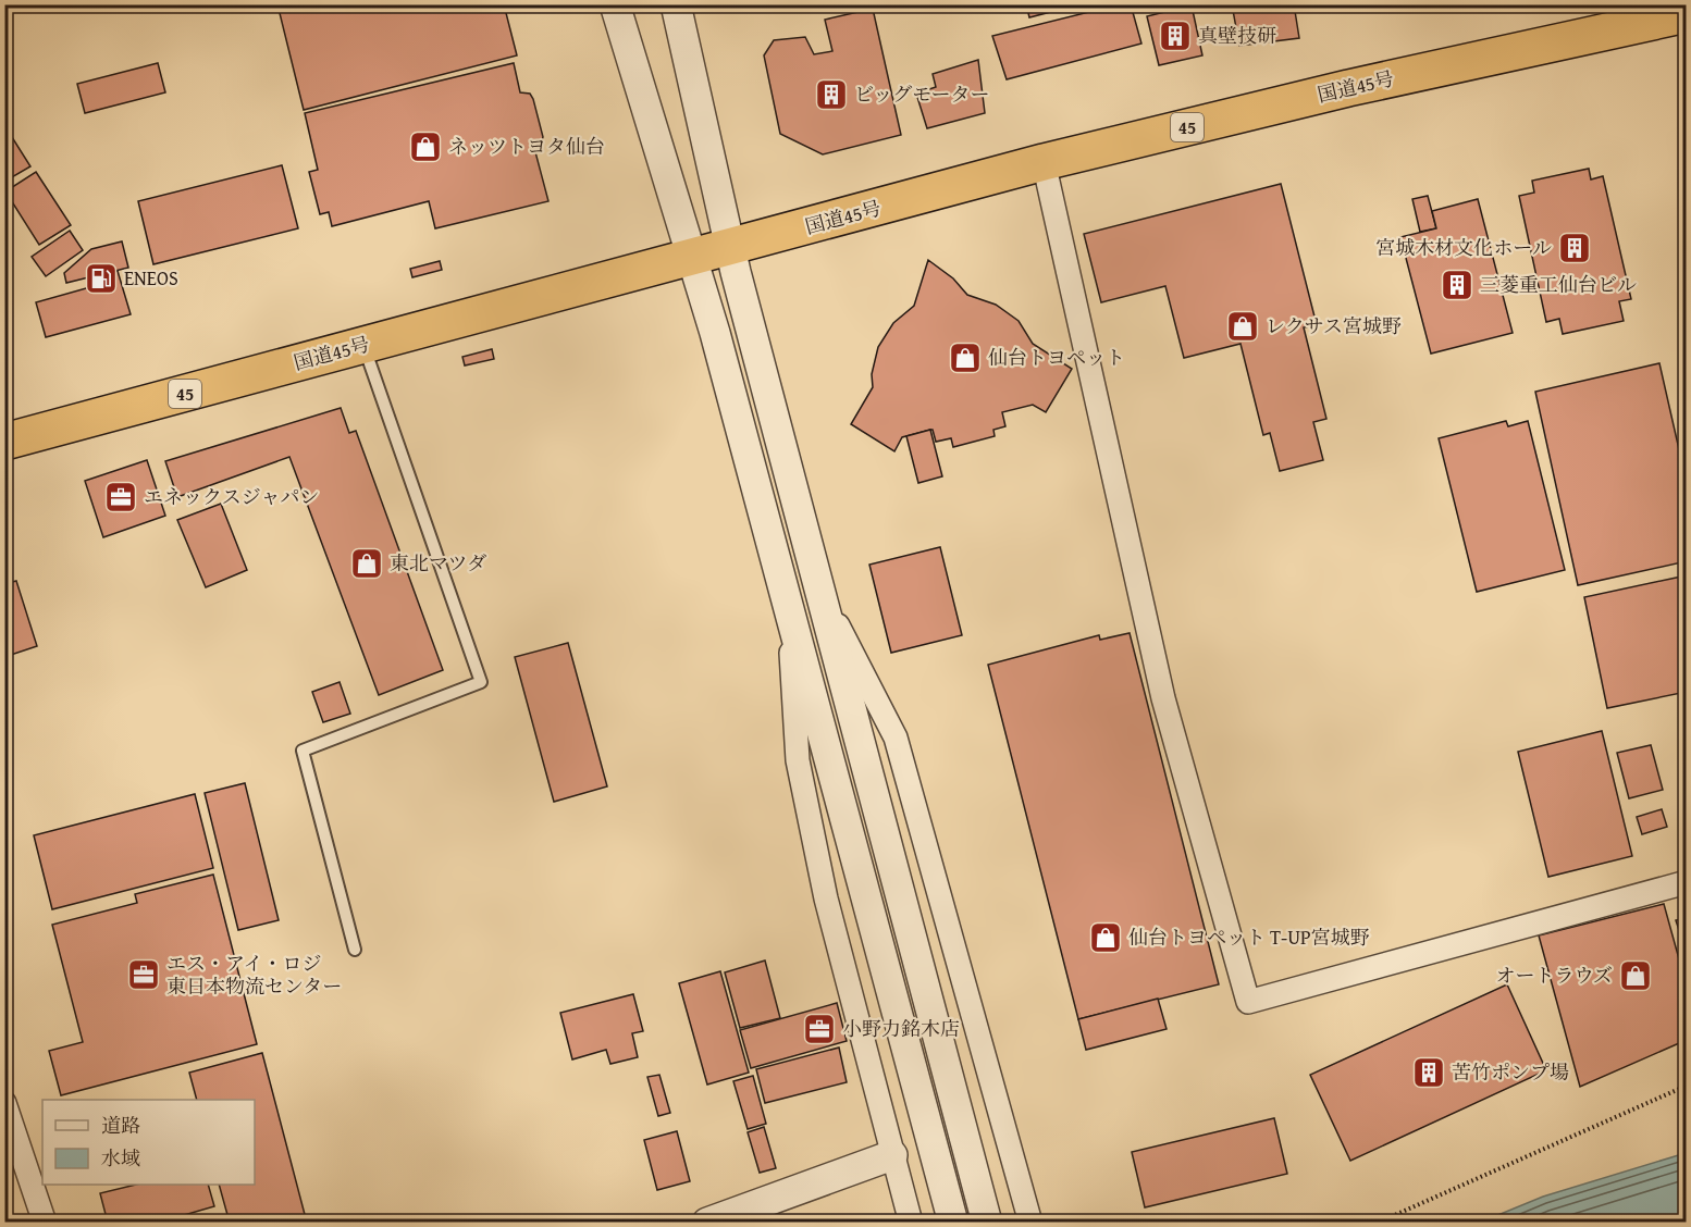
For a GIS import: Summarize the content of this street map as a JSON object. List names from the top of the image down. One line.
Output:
{"streets":{"highway":["国道45号","45"]},"places":{"building":["真壁技研","ビッグモーター","宮城木材文化ホール","三菱重工仙台ビル","苦竹ポンプ場"],"shop":["ネッツトヨタ仙台","レクサス宮城野","仙台トヨペット","東北マツダ","仙台トヨペット T-UP宮城野","オートラウズ"],"fuel station":["ENEOS"],"office":["エネックスジャパン","エス・アイ・ロジ 東日本物流センター","小野力銘木店"]},"legend":["道路","水域"]}
